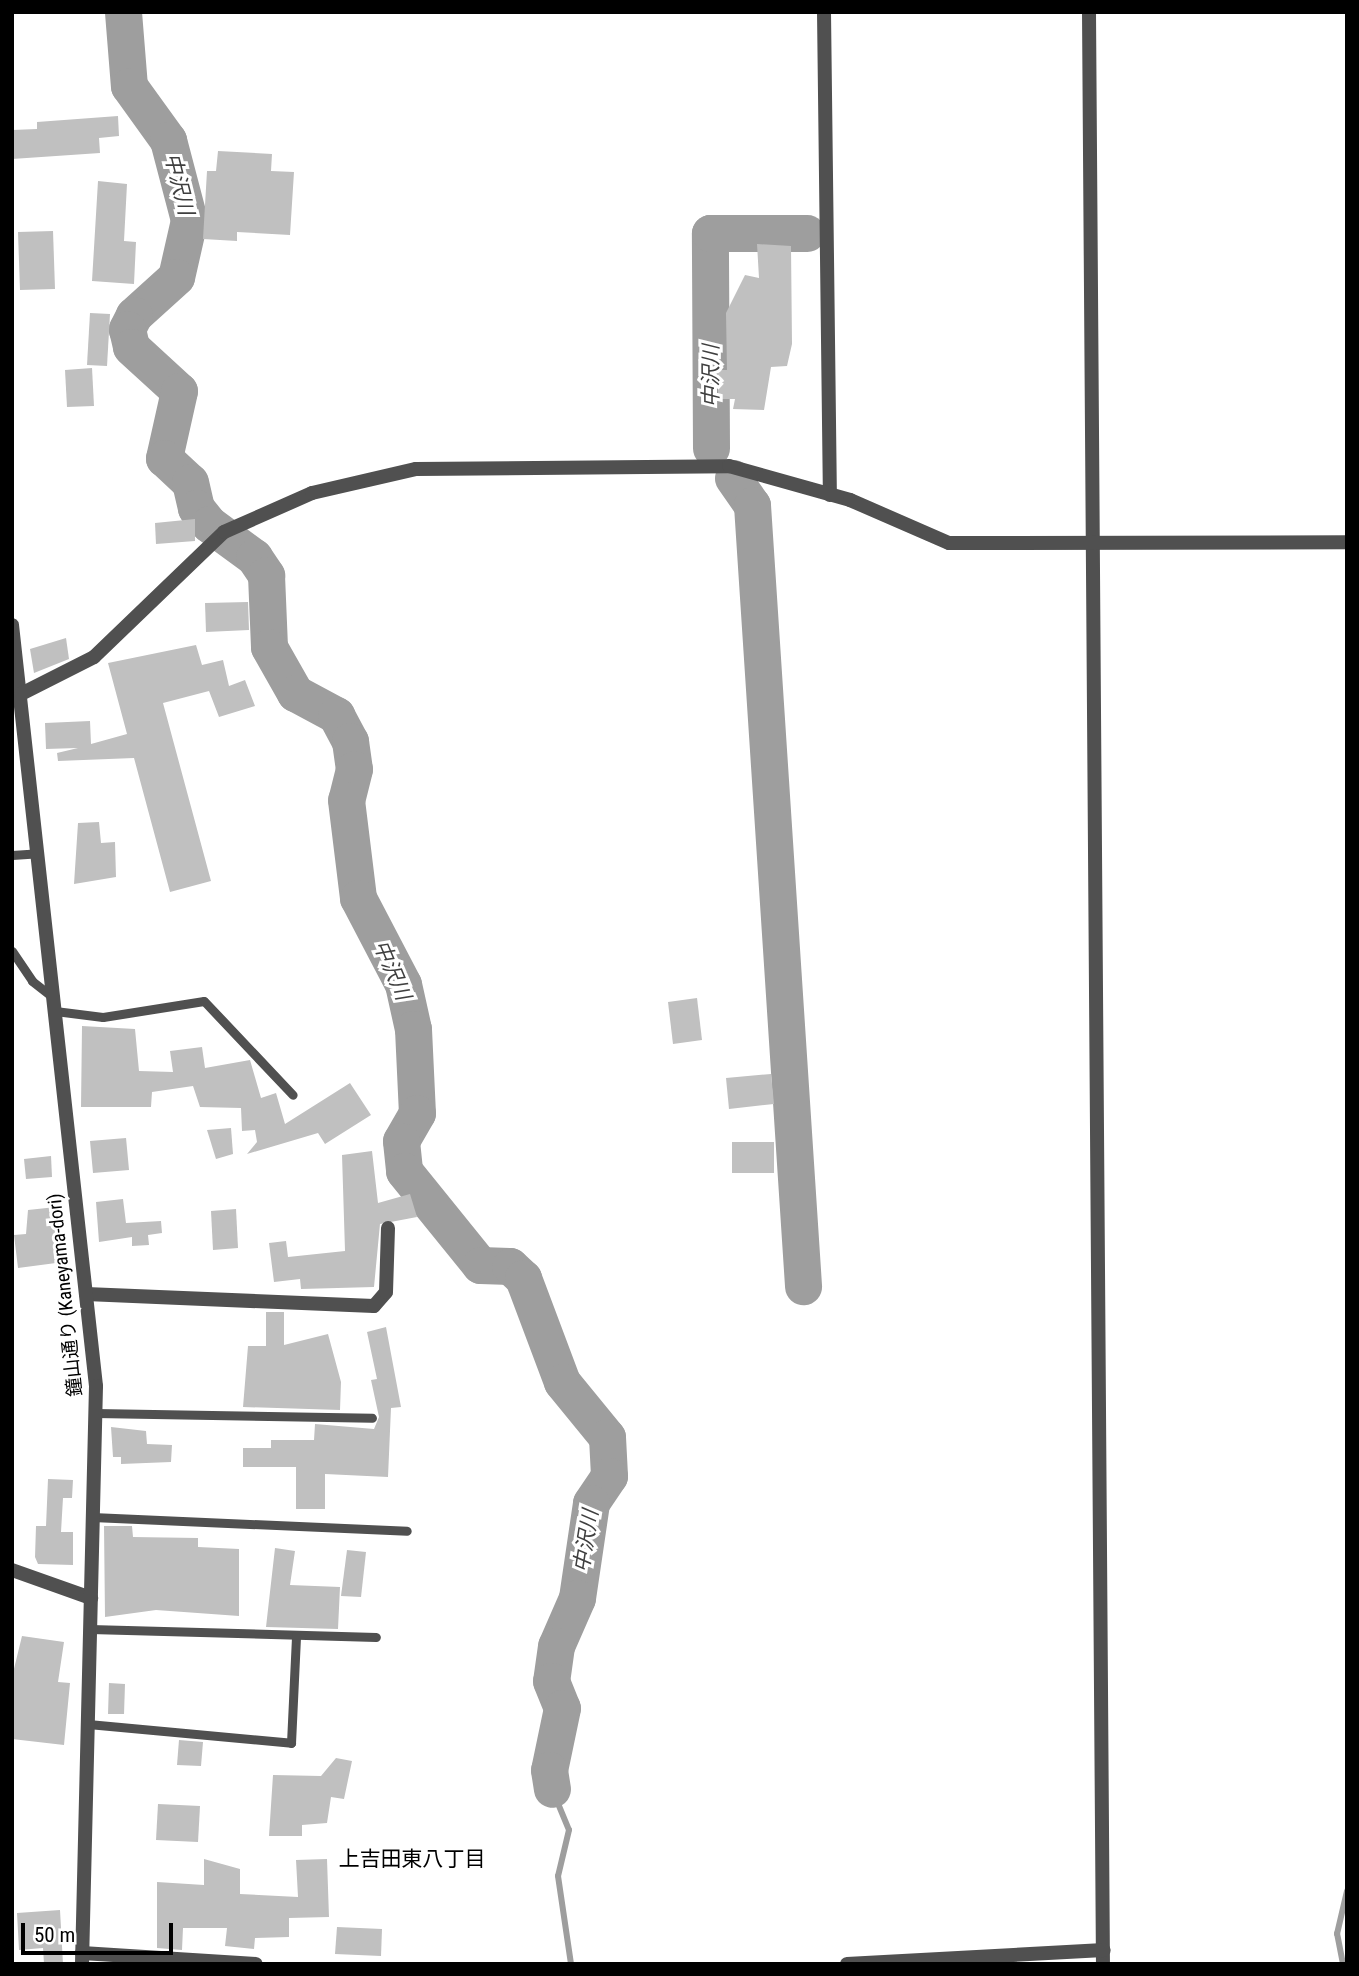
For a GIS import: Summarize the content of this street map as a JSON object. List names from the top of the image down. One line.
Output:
{"streets":{"street":["鐘山通り (Kaneyama-dori)"]},"districts":["上吉田東八丁目"],"water":["中沢川"],"scale_bar":"50 m"}
